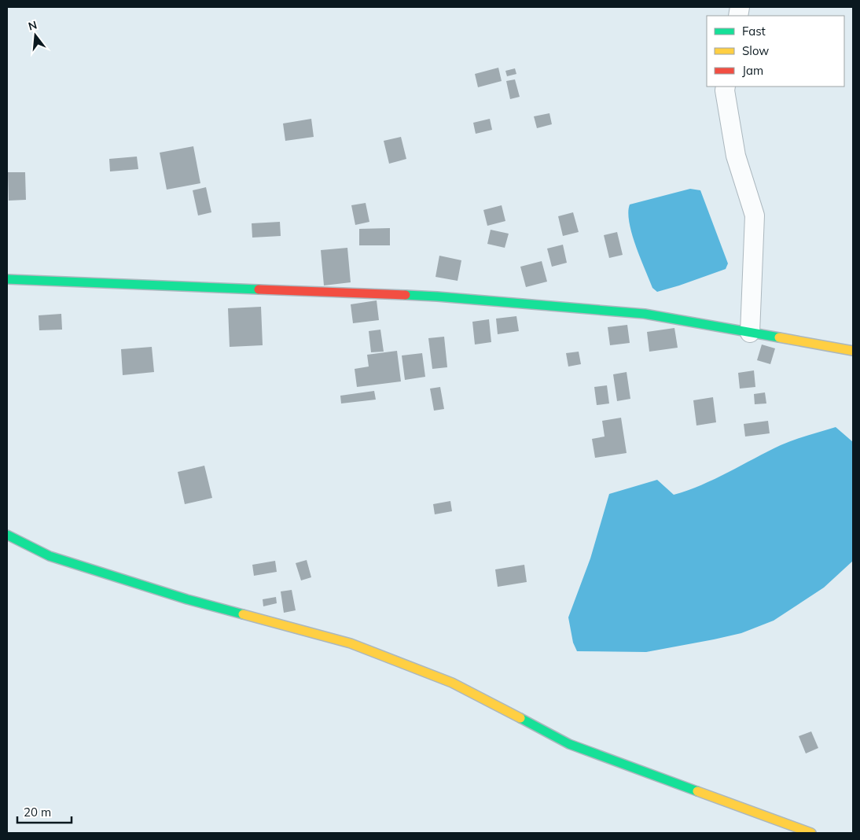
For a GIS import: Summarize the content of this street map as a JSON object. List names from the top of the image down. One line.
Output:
{"legend":["Fast","Slow","Jam"],"scale_bar":"20 m","north":"top"}
